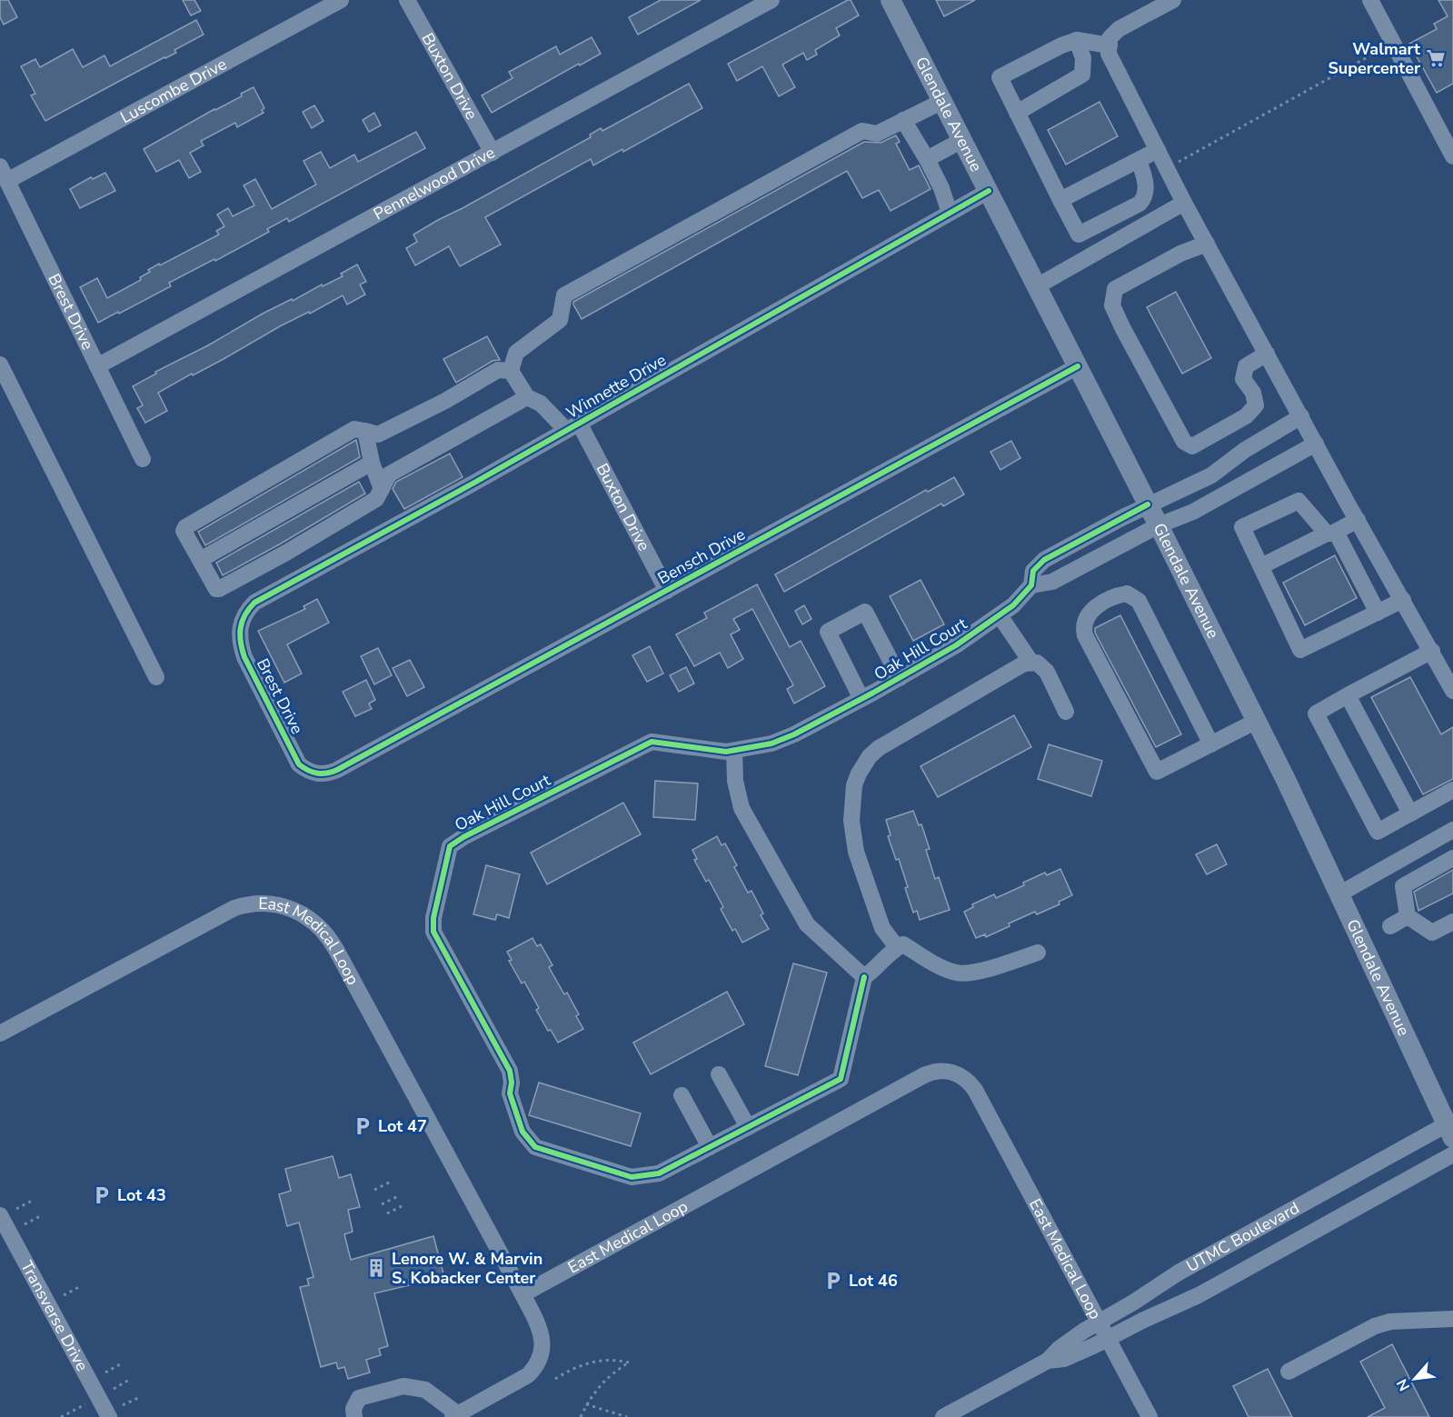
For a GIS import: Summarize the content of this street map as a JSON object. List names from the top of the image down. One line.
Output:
{"streets":{"main road":["Glendale Avenue"],"street":["Buxton Drive","Luscombe Drive","Pennelwood Drive","Brest Drive","Winnette Drive","Bensch Drive","Oak Hill Court","East Medical Loop","UTMC Boulevard","Transverse Drive"]},"crossings":[["Buxton Drive","Pennelwood Drive"],["Buxton Drive","Winnette Drive"],["Buxton Drive","Bensch Drive"],["Luscombe Drive","Brest Drive"],["Glendale Avenue","Winnette Drive"],["Glendale Avenue","Bensch Drive"],["Glendale Avenue","Oak Hill Court"],["Glendale Avenue","UTMC Boulevard"],["Pennelwood Drive","Brest Drive"],["Brest Drive","Winnette Drive"],["Brest Drive","Bensch Drive"],["East Medical Loop","UTMC Boulevard"]],"places":{"supermarket":["Walmart Supercenter"],"parking":["Lot 47","Lot 43","Lot 46"],"building":["Lenore W. & Marvin S. Kobacker Center"]},"north":"bottom left"}
